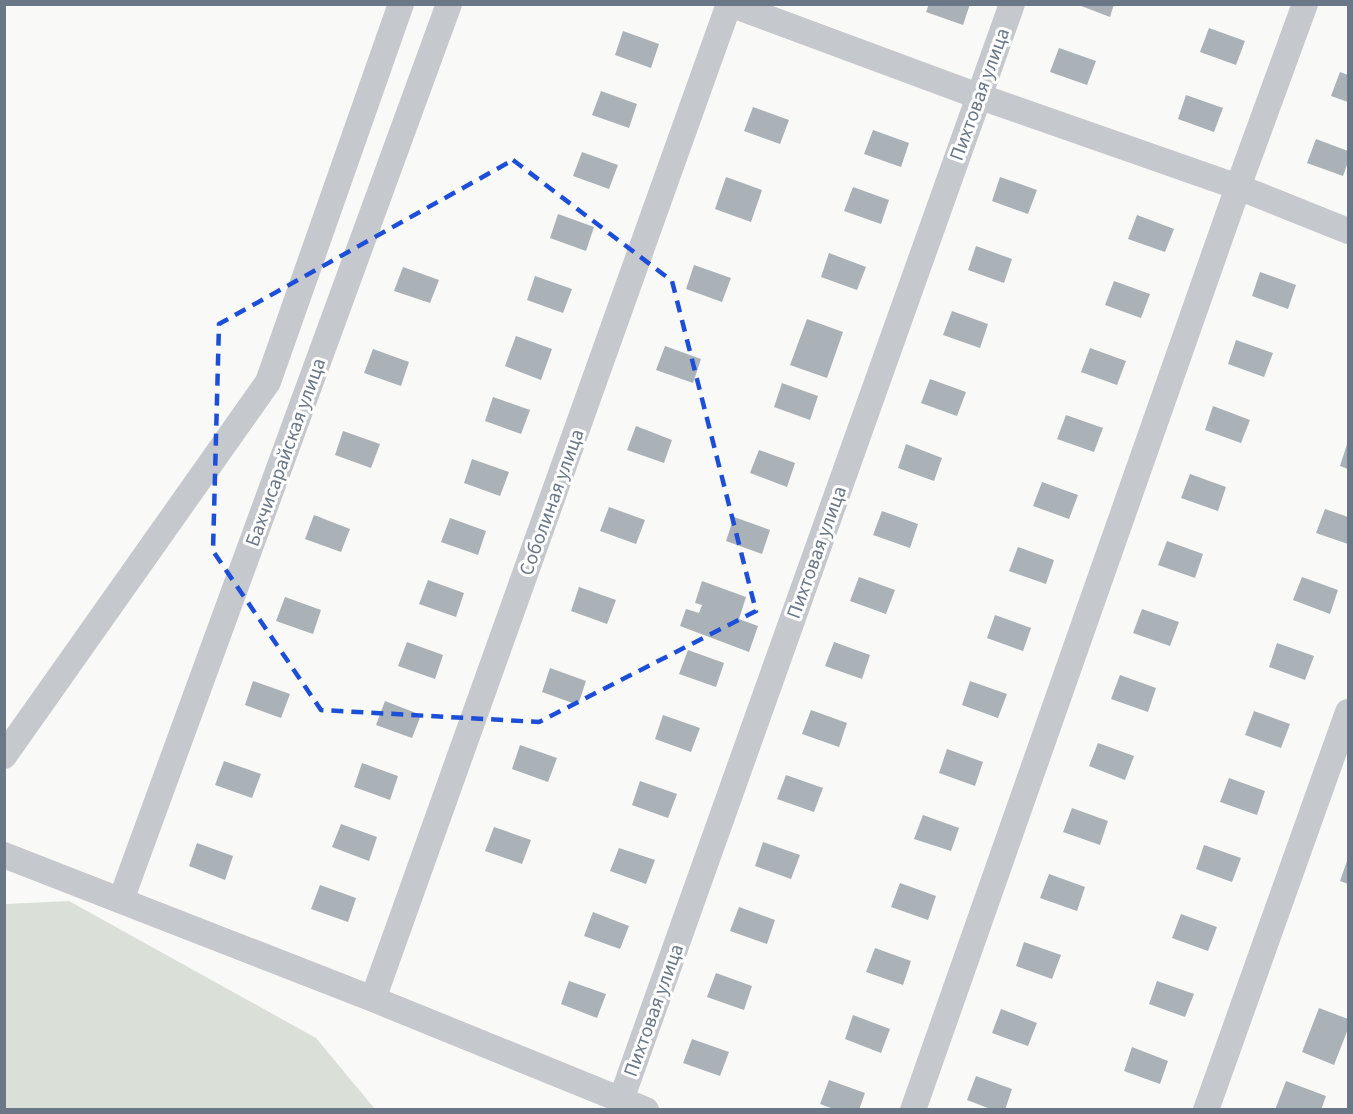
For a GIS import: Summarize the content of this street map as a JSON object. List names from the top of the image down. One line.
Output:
{"streets":{"street":["Пихтовая улица","Бахчисарайская улица","Соболиная улица"]}}
